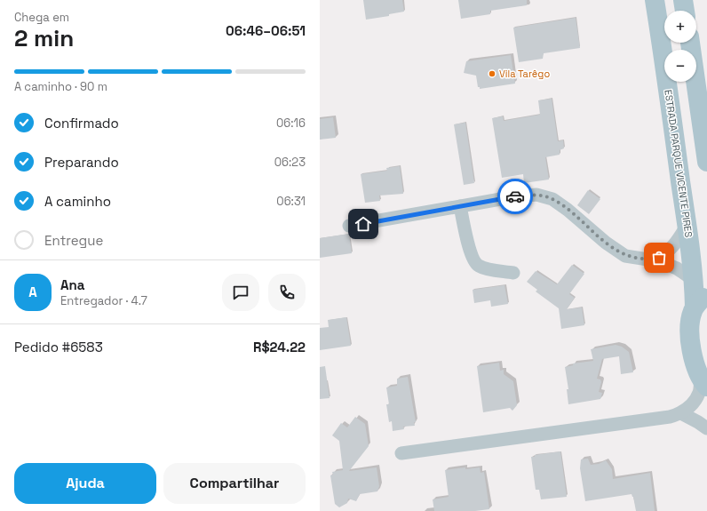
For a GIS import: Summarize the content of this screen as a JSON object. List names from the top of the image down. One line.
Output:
{"streets":{"main road":["ESTRADA PARQUE VICENTE PIRES"]},"places":["Vila Tarêgo"],"page":{"heading":["2 min","Chega em","06:46–06:51"],"panel":["Ana","Entregador · 4.7","Pedido #6583","R$24.22"],"map_buttons":["+","−"],"bar":"A caminho · 90 m","list":[["Confirmado","06:16"],["Preparando","06:23"],["A caminho","06:31"],"Entregue"],"round":"A","buttons":["Ajuda","Compartilhar"]}}
